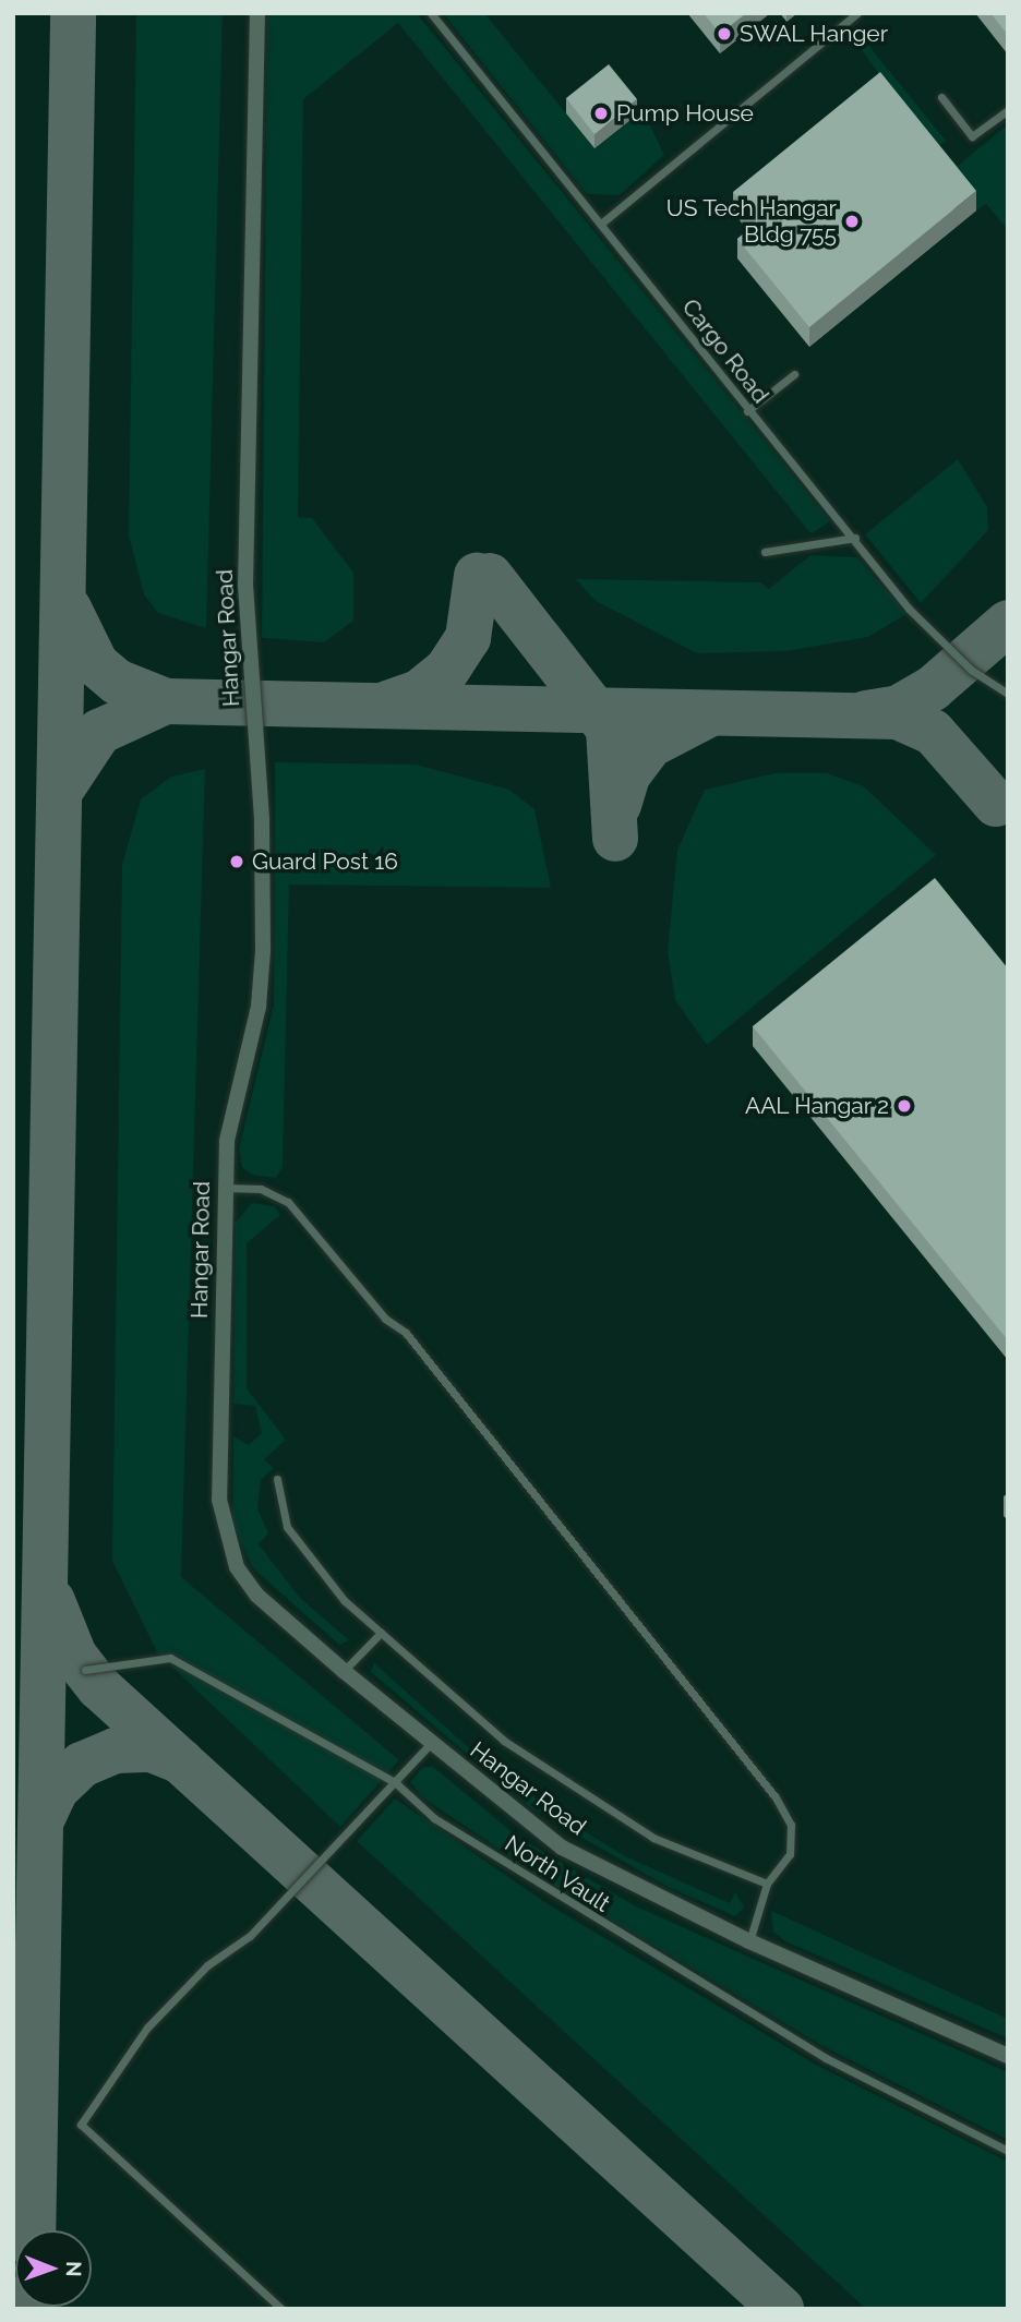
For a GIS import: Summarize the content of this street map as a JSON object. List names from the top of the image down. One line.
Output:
{"streets":{"street":["Hangar Road"],"lane":["Cargo Road","North Vault"]},"places":["SWAL Hanger","Pump House","US Tech Hangar Bldg 755","Guard Post 16","AAL Hangar 2"],"north":"right"}
